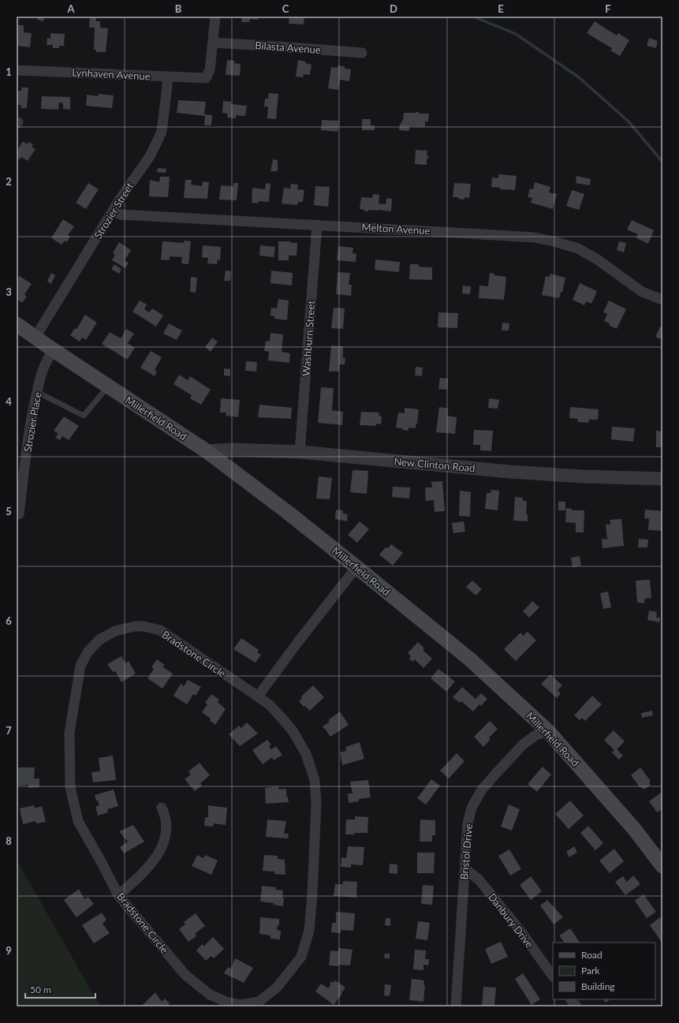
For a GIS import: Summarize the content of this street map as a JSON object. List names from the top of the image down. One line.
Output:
{"streets":{"main road":["Millerfield Road"],"street":["Bilasta Avenue","Lynhaven Avenue","Strozier Street","Melton Avenue","Washburn Street","Strozier Place","New Clinton Road","Bradstone Circle","Bristol Drive","Danbury Drive"]},"crossings":[["Bilasta Avenue","Lynhaven Avenue"],["Lynhaven Avenue","Strozier Street"],["Strozier Street","Melton Avenue"],["Strozier Street","Millerfield Road"],["Melton Avenue","Washburn Street"],["Washburn Street","New Clinton Road"],["Millerfield Road","Strozier Place"],["Millerfield Road","New Clinton Road"],["Millerfield Road","Bristol Drive"],["Bristol Drive","Danbury Drive"]],"legend":["Road","Park","Building"],"scale_bar":"50 m","grid":{"columns":["A","B","C","D","E","F"],"rows":["1","2","3","4","5","6","7","8","9"]}}
